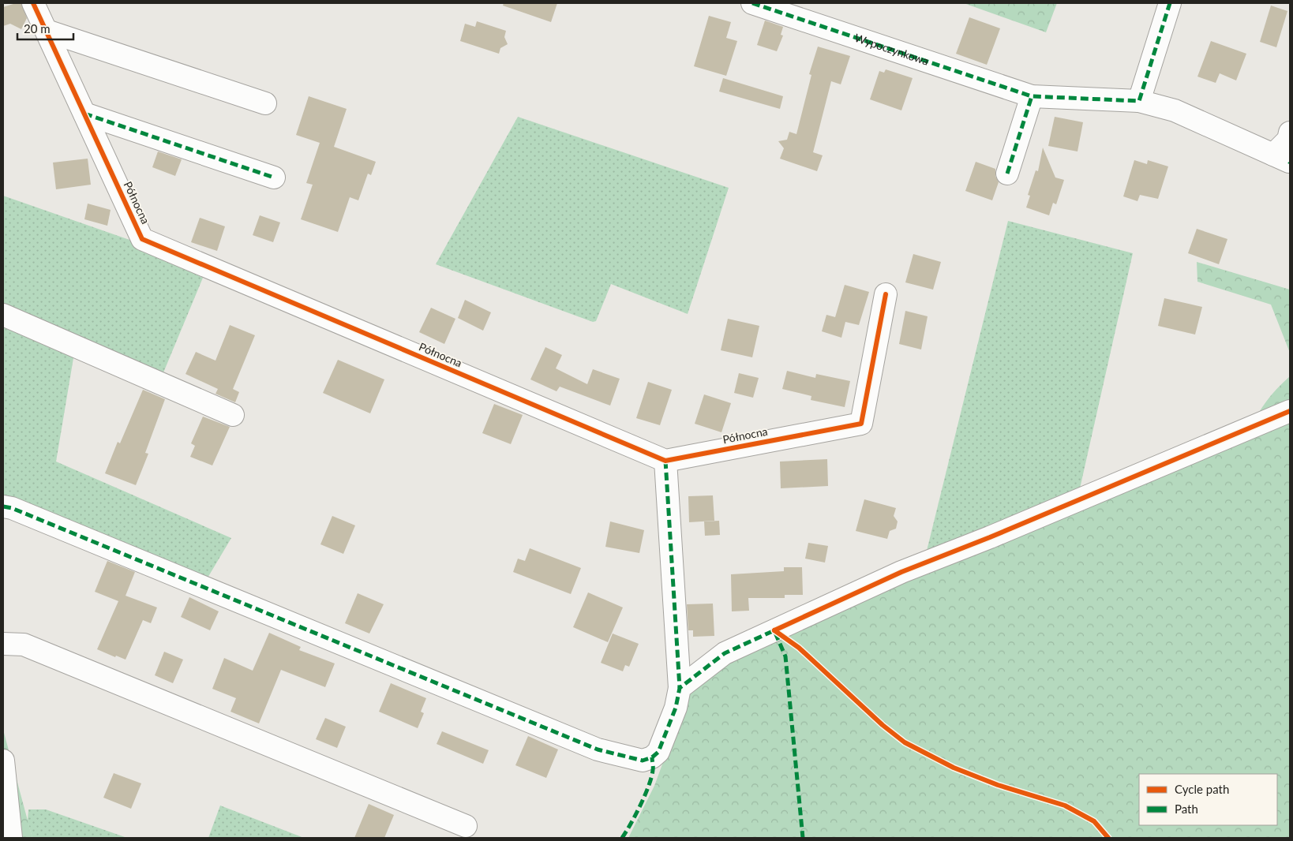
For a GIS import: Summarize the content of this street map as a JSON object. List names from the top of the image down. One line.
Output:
{"streets":{"street":["Wypoczynkowa","Północna"]},"legend":["Cycle path","Path"],"scale_bar":"20 m"}
